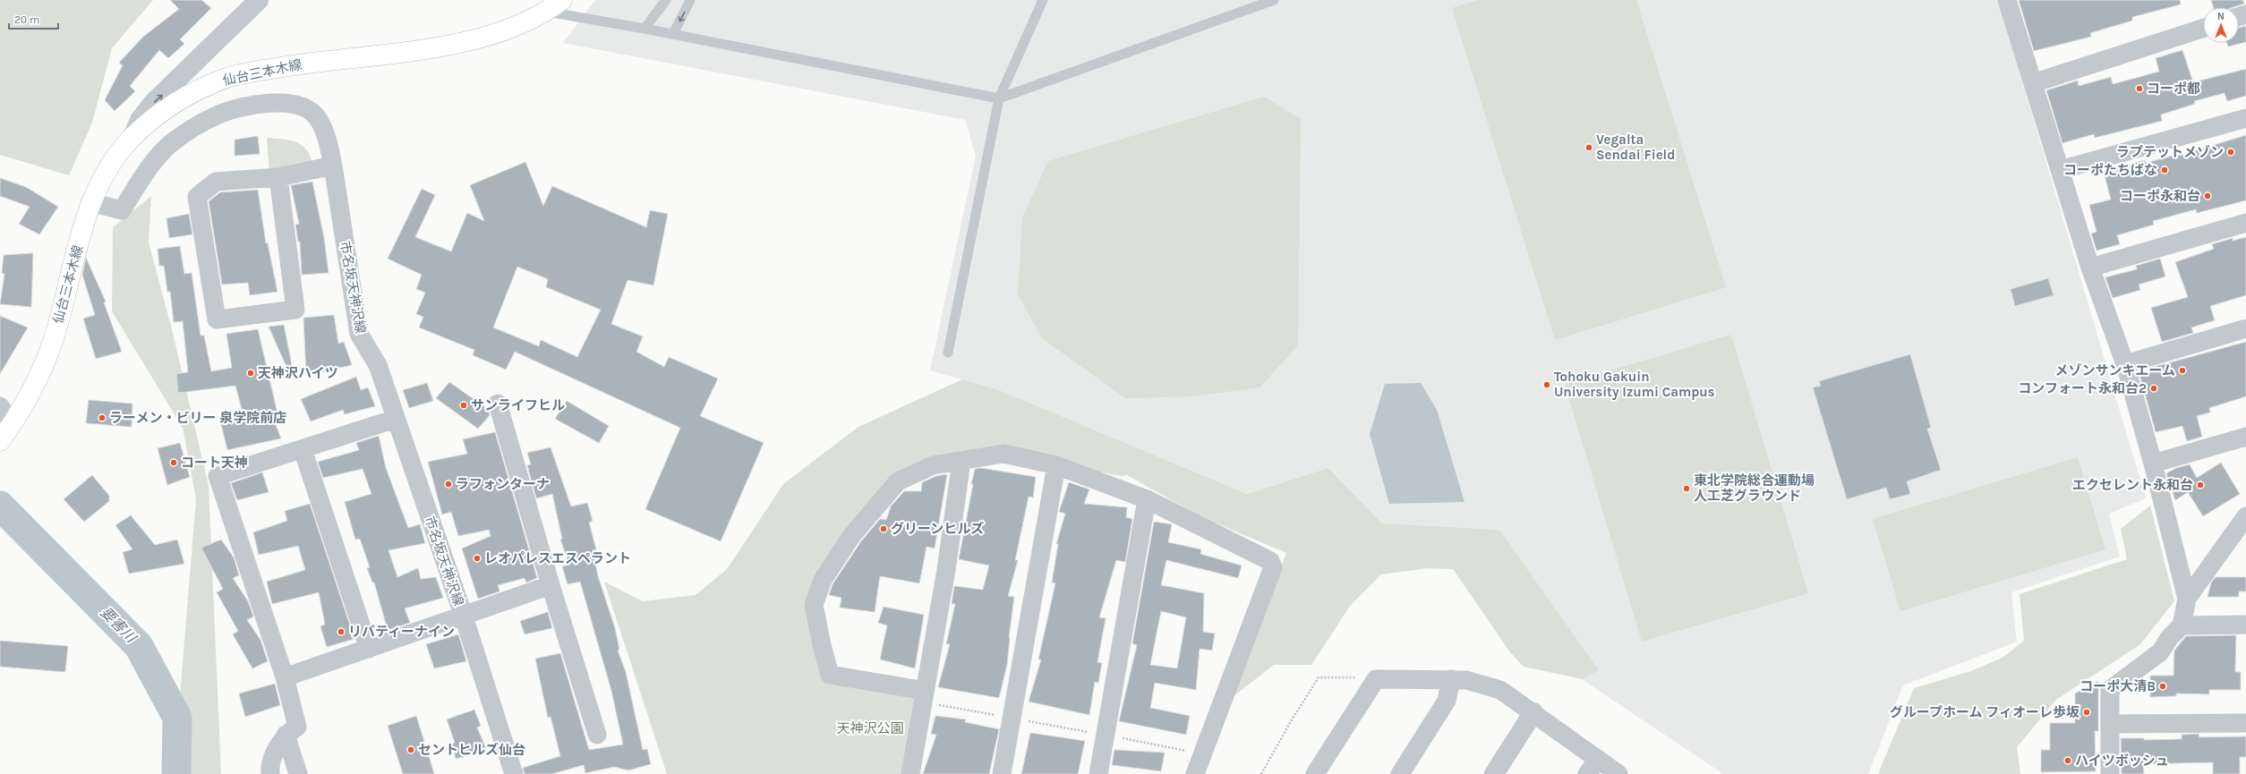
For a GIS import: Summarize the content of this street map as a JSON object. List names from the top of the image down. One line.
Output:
{"streets":{"main road":["仙台三本木線"],"street":["市名坂天神沢線"]},"crossings":[["仙台三本木線","市名坂天神沢線"]],"water":["要害川"],"parks":["天神沢公園"],"places":["コーポ都","Vegalta Sendai Field","ラプテットメゾン","コーポたちばな","コーポ永和台","メゾンサンキエーム","天神沢ハイツ","Tohoku Gakuin University Izumi Campus","コンフォート永和台2","サンライフヒル","ラーメン・ビリー 泉学院前店","コート天神","ラフォンターナ","エクセレント永和台","東北学院総合運動場 人工芝グラウンド","グリーンヒルズ","レオパレスエスペラント","リバティーナイン","コーポ大清B","グループホーム フィオーレ歩坂","セントヒルズ仙台","ハイツボッシュ"],"scale_bar":"20 m","north":"top"}
